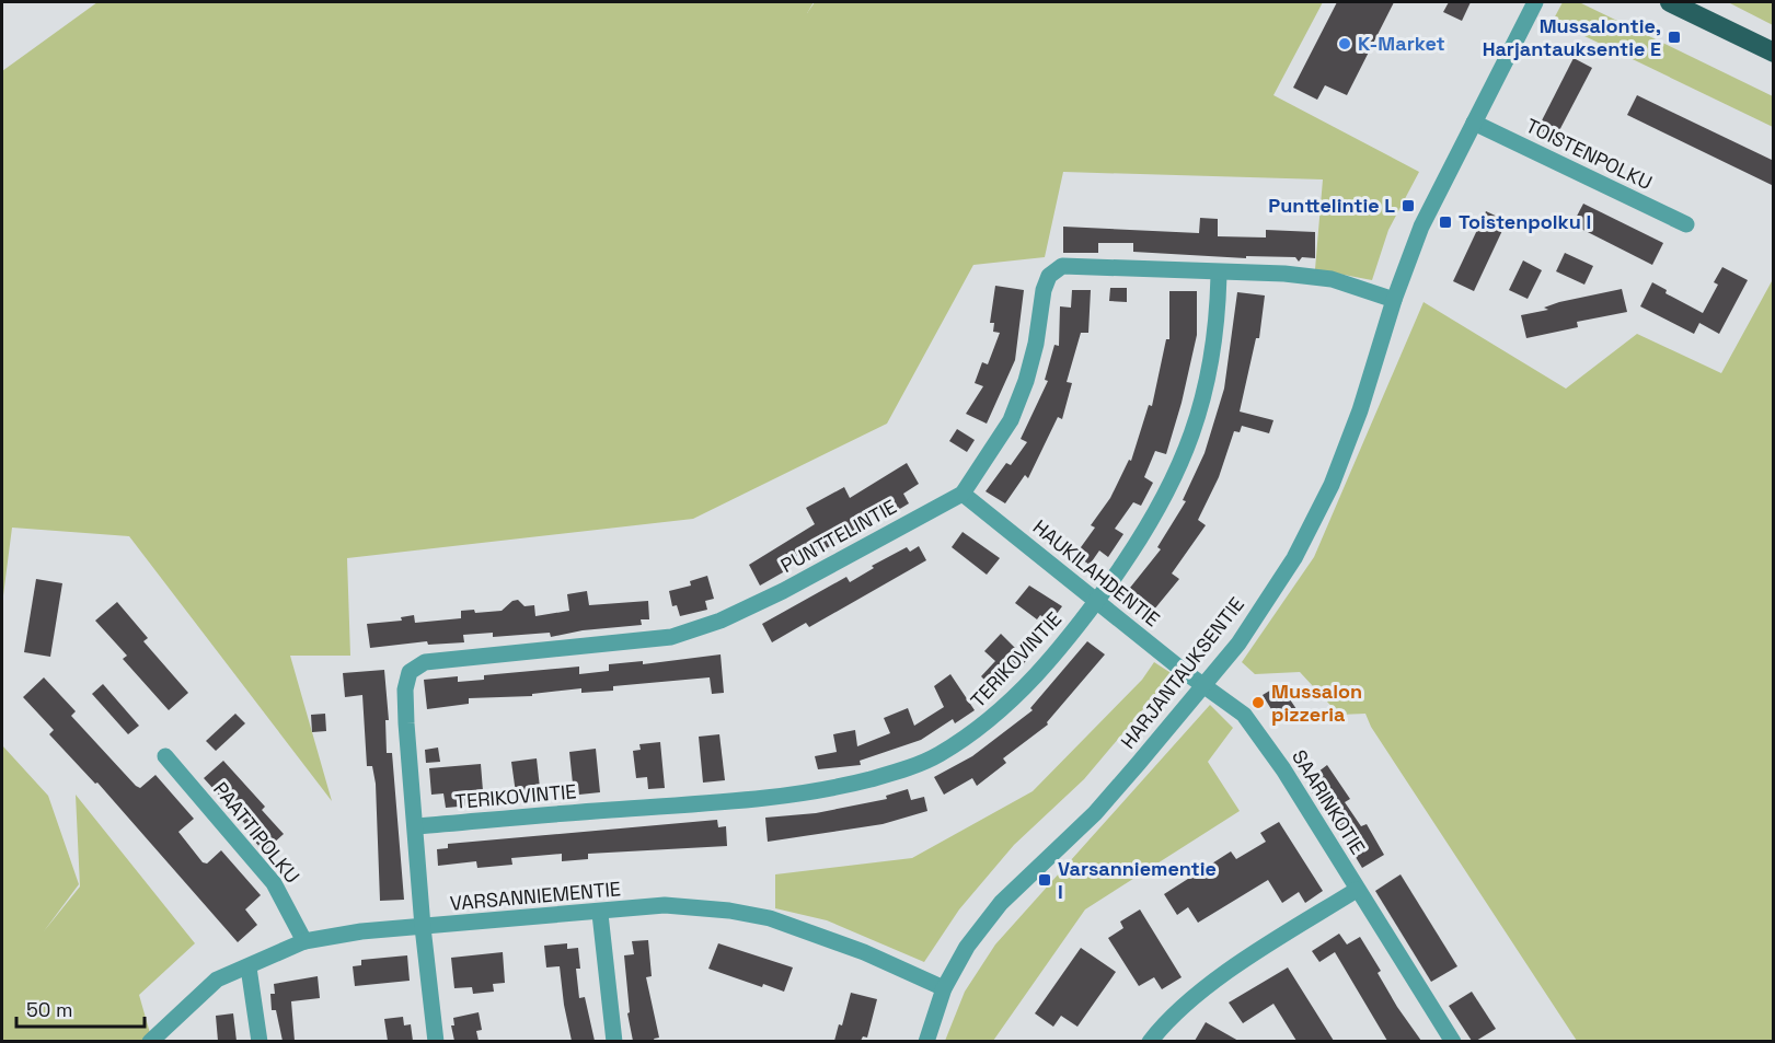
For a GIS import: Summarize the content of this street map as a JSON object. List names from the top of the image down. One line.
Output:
{"streets":{"street":["TOISTENPOLKU","PUNTTELINTIE","HAUKILAHDENTIE","TERIKOVINTIE","HARJANTAUKSENTIE","SAARINKOTIE","PAATTIPOLKU","VARSANNIEMENTIE"]},"crossings":[["TOISTENPOLKU","HARJANTAUKSENTIE"],["PUNTTELINTIE","HAUKILAHDENTIE"],["PUNTTELINTIE","TERIKOVINTIE"],["PUNTTELINTIE","HARJANTAUKSENTIE"],["PUNTTELINTIE","VARSANNIEMENTIE"],["HAUKILAHDENTIE","TERIKOVINTIE"],["HAUKILAHDENTIE","HARJANTAUKSENTIE"],["HAUKILAHDENTIE","SAARINKOTIE"],["HARJANTAUKSENTIE","SAARINKOTIE"],["HARJANTAUKSENTIE","VARSANNIEMENTIE"],["PAATTIPOLKU","VARSANNIEMENTIE"]],"places":{"transit":["Mussalontie, Harjantauksentie E","Punttelintie L","Toistenpolku I","Varsanniementie I"],"other":["K-Market","Mussalon pizzeria"]},"scale_bar":"50 m"}
